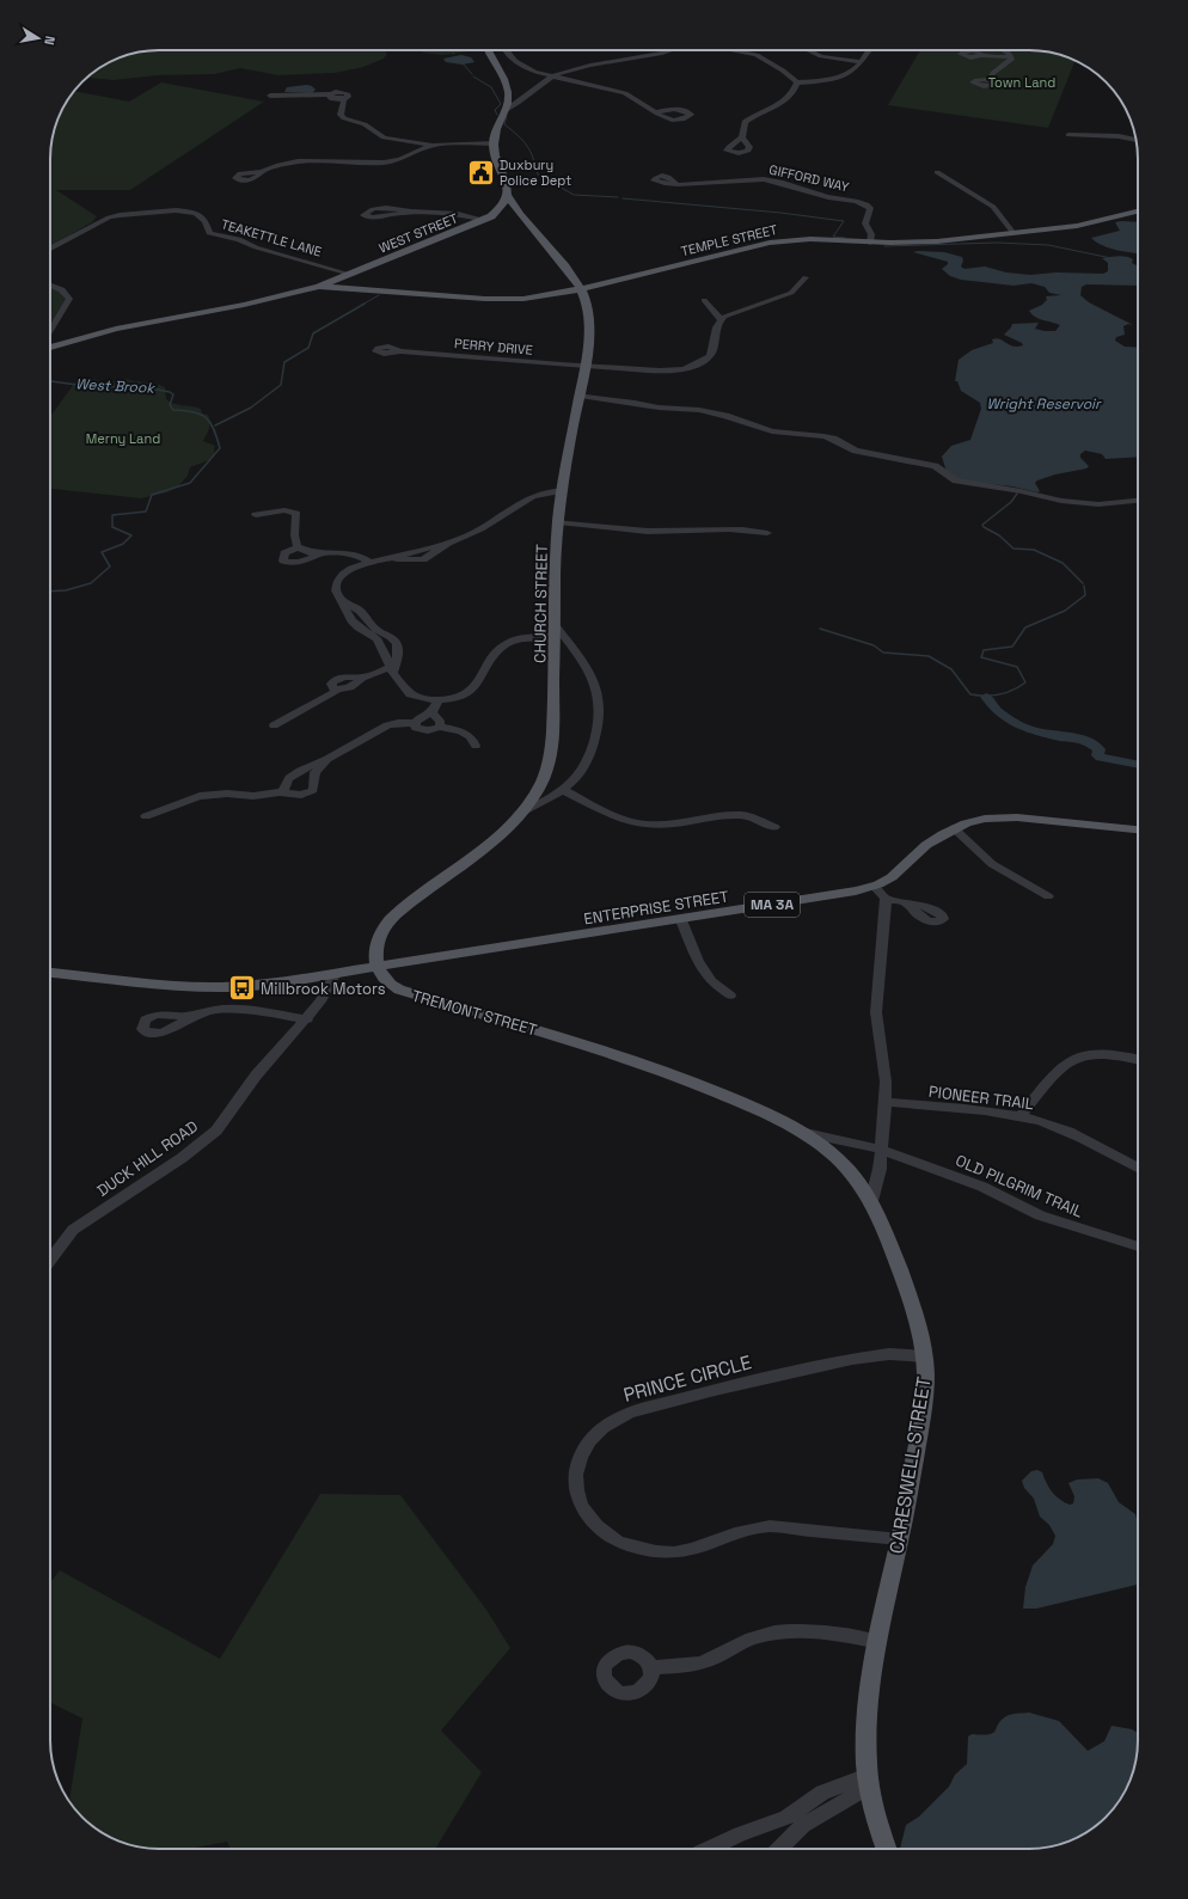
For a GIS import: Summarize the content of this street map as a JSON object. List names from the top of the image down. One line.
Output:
{"streets":{"main road":["WEST STREET","TEMPLE STREET","CHURCH STREET","MA 3A","ENTERPRISE STREET","TREMONT STREET","CARESWELL STREET"],"street":["GIFFORD WAY","TEAKETTLE LANE","PERRY DRIVE","PIONEER TRAIL","DUCK HILL ROAD","OLD PILGRIM TRAIL","PRINCE CIRCLE"]},"crossings":[["GIFFORD WAY","TEMPLE STREET"],["WEST STREET","TEAKETTLE LANE"],["WEST STREET","TEMPLE STREET"],["WEST STREET","CHURCH STREET"],["TEMPLE STREET","CHURCH STREET"],["PERRY DRIVE","CHURCH STREET"],["CHURCH STREET","MA 3A"],["CHURCH STREET","ENTERPRISE STREET"],["CHURCH STREET","TREMONT STREET"],["MA 3A","ENTERPRISE STREET"],["MA 3A","TREMONT STREET"],["MA 3A","DUCK HILL ROAD"],["ENTERPRISE STREET","TREMONT STREET"],["TREMONT STREET","OLD PILGRIM TRAIL"],["TREMONT STREET","CARESWELL STREET"],["PRINCE CIRCLE","CARESWELL STREET"]],"water":["West Brook","Wright Reservoir"],"parks":["Town Land","Merny Land"],"places":{"public building":["Duxbury Police Dept"],"bus stop":["Millbrook Motors"]},"north":"right"}
